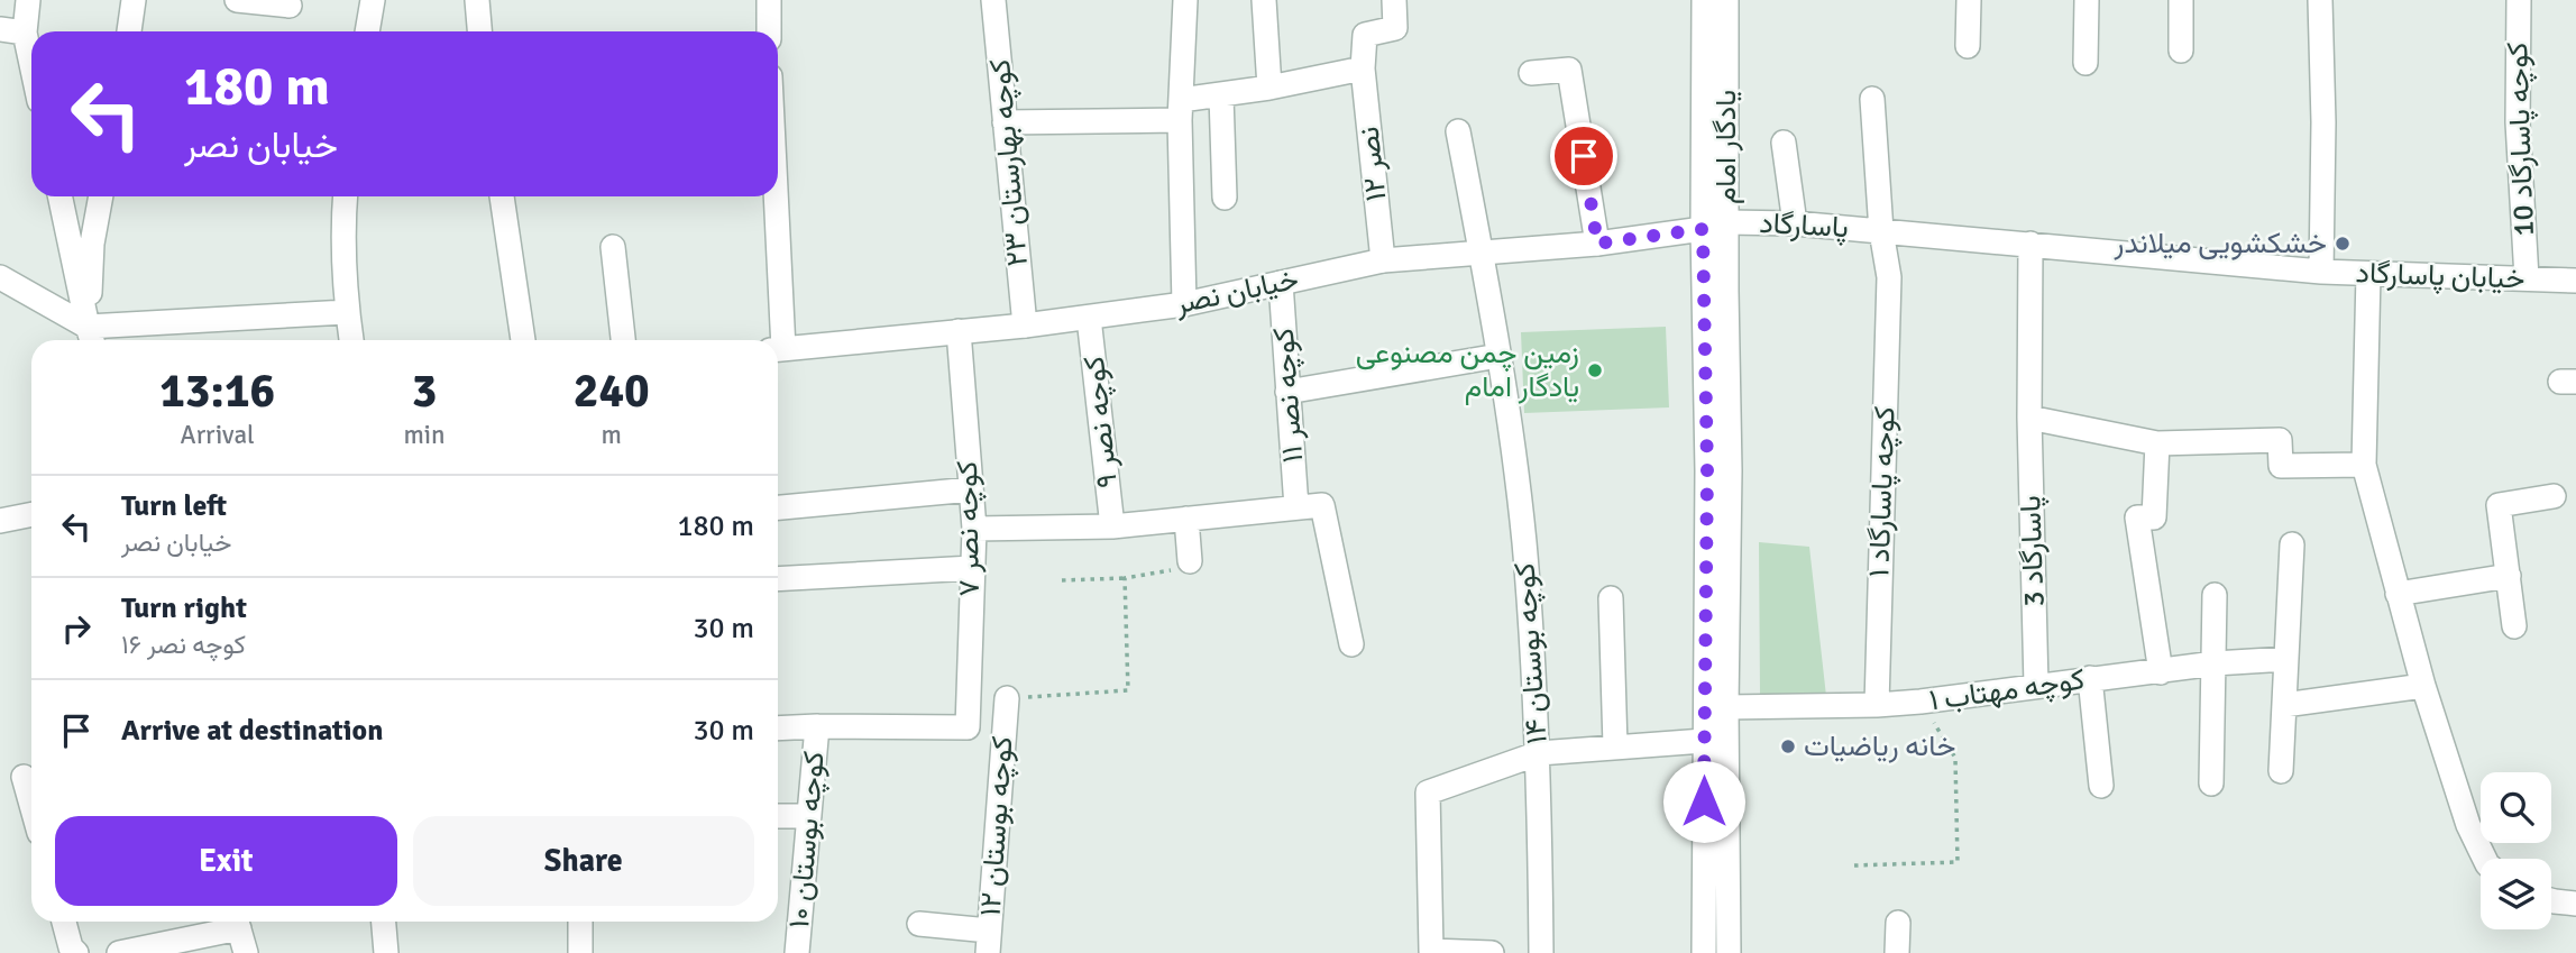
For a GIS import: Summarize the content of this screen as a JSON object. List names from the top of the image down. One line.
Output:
{"streets":{"street":["کوچه پاسارگاد 10","یادگار امام","کوچه بهارستان ۲۳","نصر ۱۲","پاسارگاد","خیابان پاسارگاد","خیابان نصر","کوچه نصر ۱۱","کوچه نصر ۹","کوچه پاسارگاد ۱","کوچه نصر ۷","پاسارگاد 3","کوچه بوستان ۱۴","کوچه مهتاب ۱","کوچه بوستان ۱۲","کوچه بوستان ۱۰"]},"crossings":[["کوچه پاسارگاد 10","خیابان پاسارگاد"],["یادگار امام","پاسارگاد"],["یادگار امام","خیابان نصر"],["یادگار امام","کوچه مهتاب ۱"],["کوچه بهارستان ۲۳","خیابان نصر"],["نصر ۱۲","خیابان نصر"],["پاسارگاد","خیابان پاسارگاد"],["پاسارگاد","کوچه پاسارگاد ۱"],["خیابان پاسارگاد","کوچه پاسارگاد ۱"],["خیابان پاسارگاد","پاسارگاد 3"],["خیابان نصر","کوچه نصر ۱۱"],["خیابان نصر","کوچه نصر ۹"],["خیابان نصر","کوچه نصر ۷"],["خیابان نصر","کوچه بوستان ۱۴"],["کوچه پاسارگاد ۱","کوچه مهتاب ۱"],["کوچه نصر ۷","کوچه بوستان ۱۰"],["پاسارگاد 3","کوچه مهتاب ۱"]],"places":["خشکشویی میلاندر","زمین چمن مصنوعی یادگار امام","خانه ریاضیات"],"page":{"turn":["180 m","خیابان نصر"],"eta":["13:16","Arrival","3","min","240","m"],"list":[{"name":"Turn left","note":"خیابان نصر","value":"180 m"},{"name":"Turn right","note":"کوچه نصر ۱۶","value":"30 m"},{"name":"Arrive at destination","value":"30 m"}],"buttons":["Exit","Share"]}}
